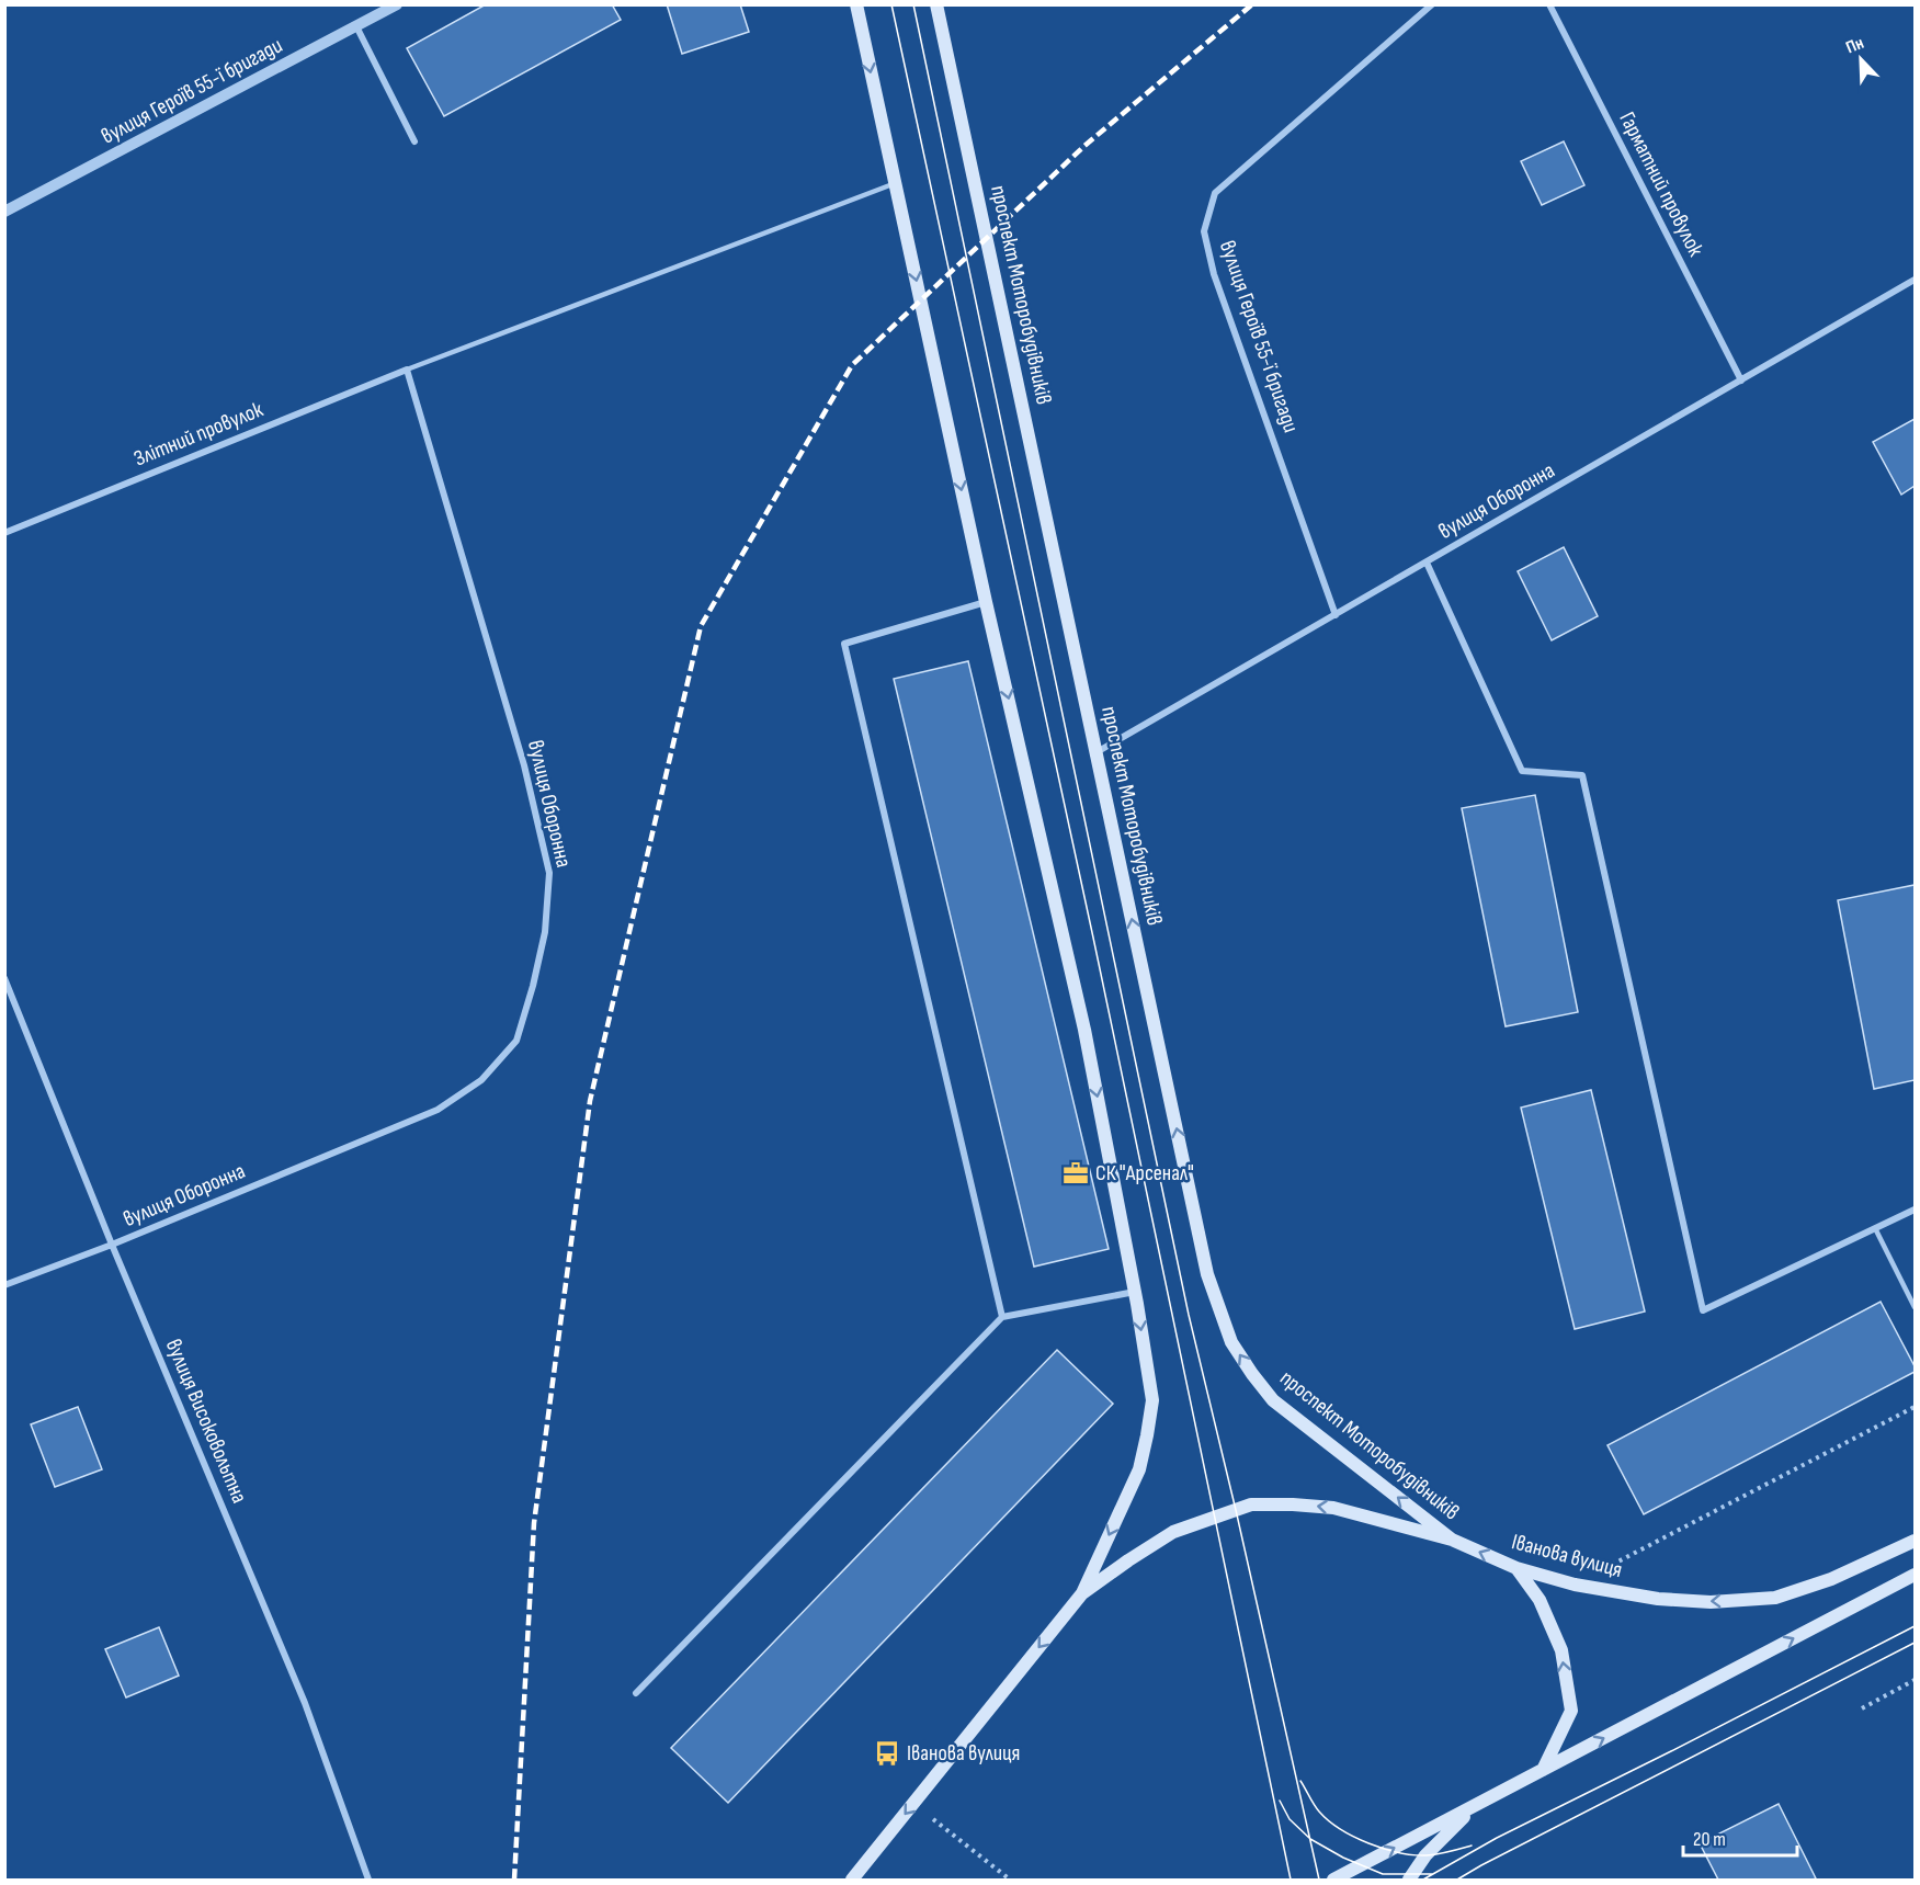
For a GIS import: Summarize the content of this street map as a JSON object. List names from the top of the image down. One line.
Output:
{"streets":{"main road":["проспект Моторобудівників","Іванова вулиця"],"street":["вулиця Героїв 55-ї бригади","Гарматний провулок","Злітний провулок","вулиця Оборонна","вулиця Високовольтна"]},"crossings":[["вулиця Героїв 55-ї бригади","вулиця Оборонна"],["Гарматний провулок","вулиця Оборонна"],["проспект Моторобудівників","вулиця Оборонна"],["проспект Моторобудівників","Іванова вулиця"],["Злітний провулок","вулиця Оборонна"],["вулиця Оборонна","вулиця Високовольтна"]],"one_way":["Іванова вулиця"],"places":{"office":["СК \"Арсенал\""],"bus stop":["Іванова вулиця"]},"scale_bar":"20 m","north":"top left"}
